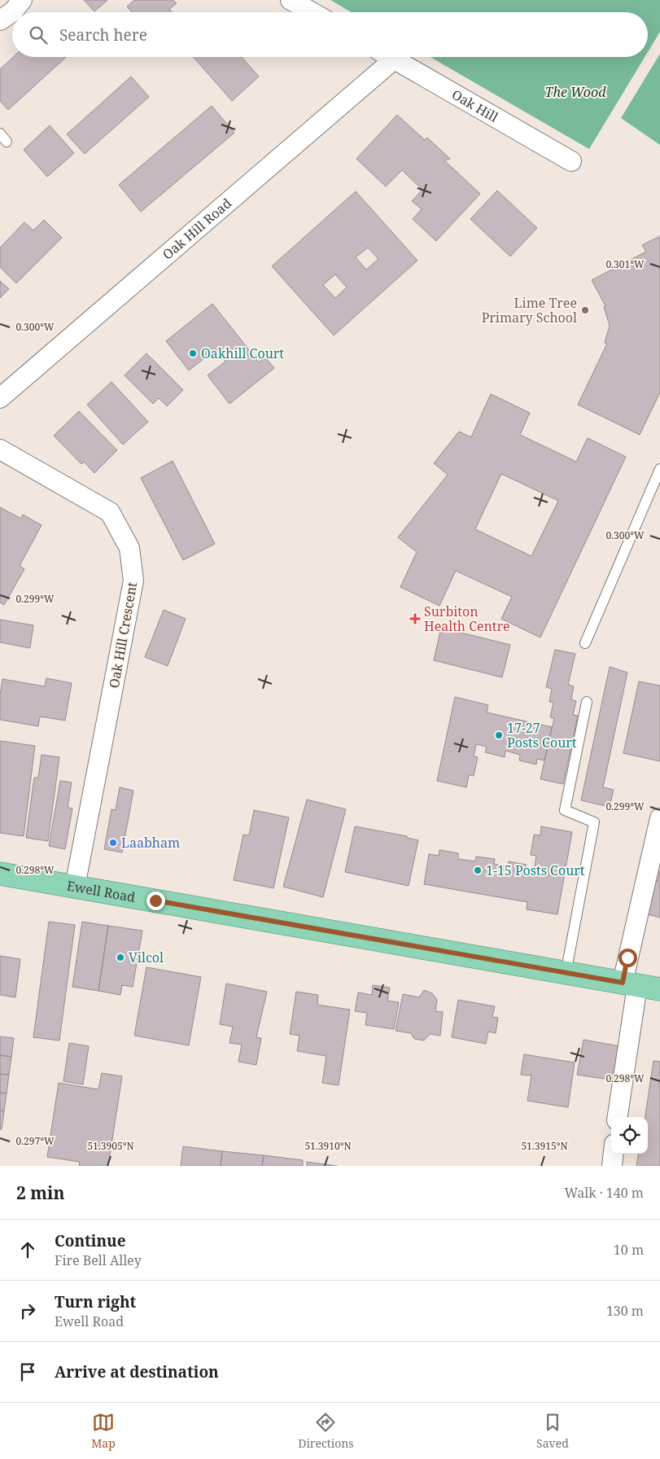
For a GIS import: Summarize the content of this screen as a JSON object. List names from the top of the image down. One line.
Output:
{"streets":{"main road":["Ewell Road"],"street":["Oak Hill","Oak Hill Road","Oak Hill Crescent"]},"crossings":[["Oak Hill Crescent","Ewell Road"]],"parks":["The Wood"],"places":{"other":["Lime Tree Primary School","Oakhill Court","17-27 Posts Court","Laabham","1-15 Posts Court","Vilcol"],"health":["Surbiton Health Centre"]},"page":{"search":"Search here","heading":["2 min","Walk · 140 m"],"list":[["Continue","Fire Bell Alley","10 m"],["Turn right","Ewell Road","130 m"],"Arrive at destination"],"nav":["Map","Directions","Saved"]},"coordinates":["0.301°W","0.300°W","0.299°W","0.298°W","0.297°W","51.3905°N","51.3910°N","51.3915°N"]}
